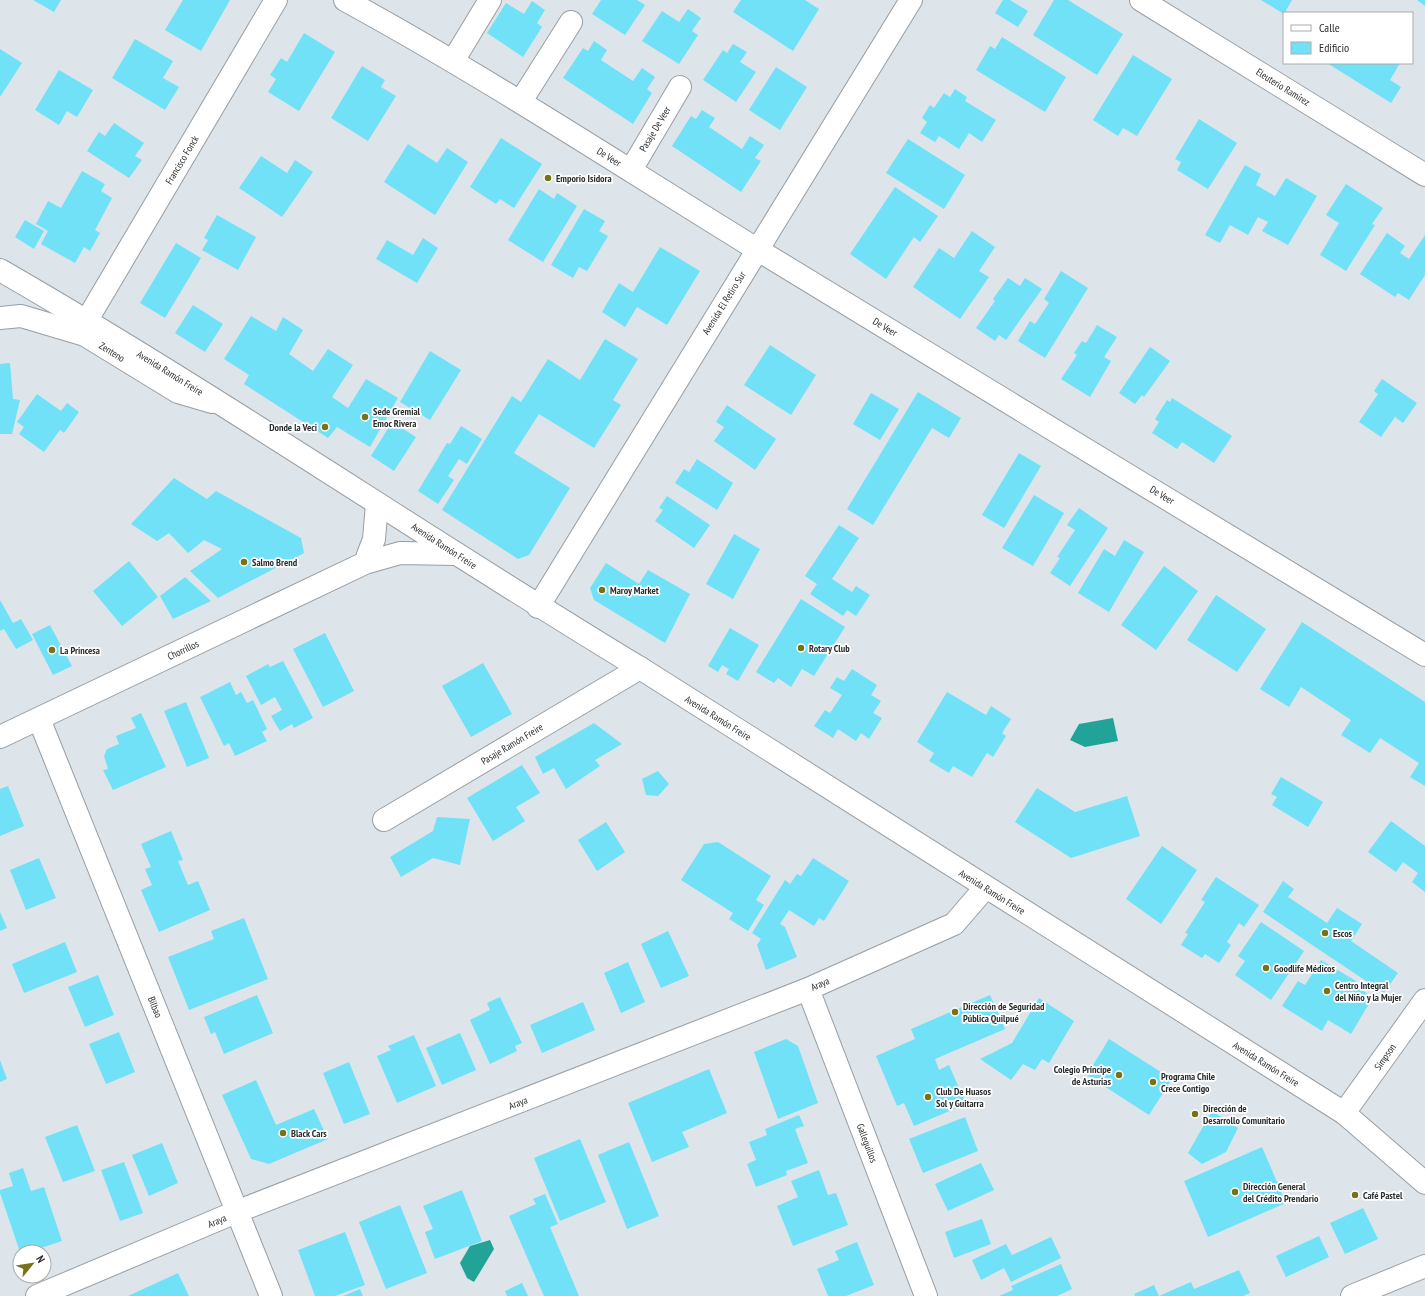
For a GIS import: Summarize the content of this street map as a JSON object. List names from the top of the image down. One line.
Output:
{"streets":{"street":["Eleuterio Ramírez","Pasaje De Veer","De Veer","Francisco Fonck","Avenida El Retiro Sur","Zenteno","Avenida Ramón Freire","Chorrillos","Pasaje Ramón Freire","Araya","Bilbao","Simpson","Galleguillos"]},"crossings":[["Pasaje De Veer","De Veer"],["De Veer","Avenida El Retiro Sur"],["Francisco Fonck","Avenida Ramón Freire"],["Avenida El Retiro Sur","Avenida Ramón Freire"],["Zenteno","Avenida Ramón Freire"],["Avenida Ramón Freire","Chorrillos"],["Avenida Ramón Freire","Pasaje Ramón Freire"],["Avenida Ramón Freire","Araya"],["Avenida Ramón Freire","Simpson"],["Chorrillos","Bilbao"],["Araya","Bilbao"],["Araya","Galleguillos"]],"places":["Emporio Isidora","Sede Gremial Emoc Rivera","Donde la Veci","Salmo Brend","Maroy Market","Rotary Club","La Princesa","Escos","Goodlife Médicos","Centro Integral del Niño y la Mujer","Dirección de Seguridad Pública Quilpué","Colegio Príncipe de Asturias","Programa Chile Crece Contigo","Club De Huasos Sol y Guitarra","Dirección de Desarrollo Comunitario","Black Cars","Dirección General del Crédito Prendario","Café Pastel"],"legend":["Calle","Edificio"],"north":"top right"}
